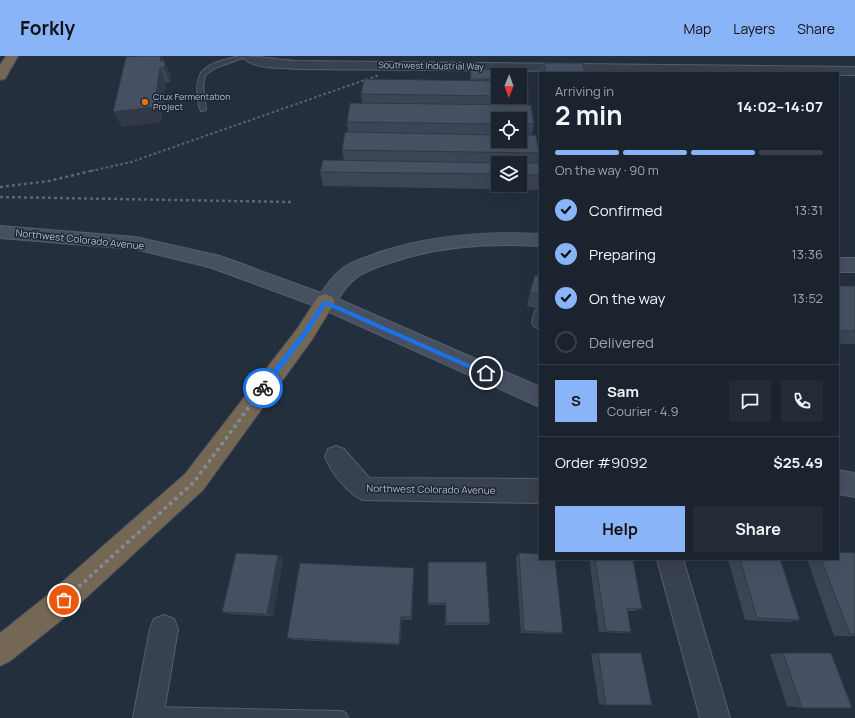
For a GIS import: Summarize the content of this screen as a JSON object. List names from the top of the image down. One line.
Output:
{"streets":{"main road":["Northwest Colorado Avenue"],"street":["Southwest Industrial Way"]},"places":["Crux Fermentation Project"],"north":"bottom","page":{"header":"Forkly","nav":["Map","Layers","Share"],"heading":["2 min","Arriving in","14:02–14:07"],"panel":["Sam","Courier · 4.9","Order #9092","$25.49"],"bar":"On the way · 90 m","list":[["Confirmed","13:31"],["Preparing","13:36"],["On the way","13:52"],"Delivered"],"round":"S","buttons":["Help","Share"]}}
